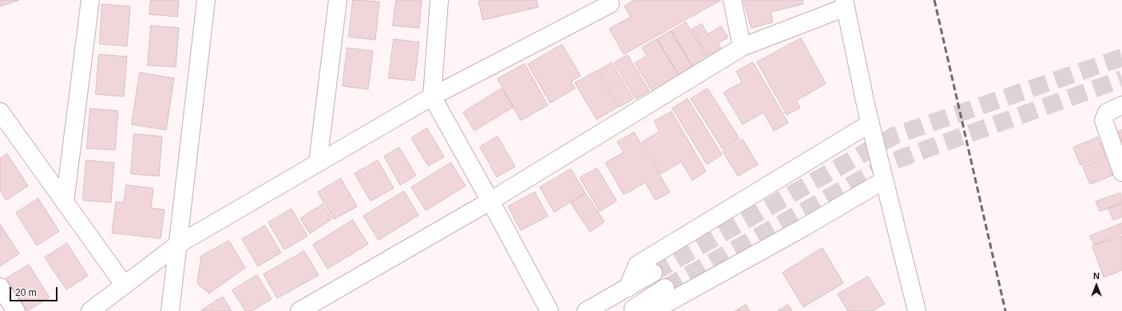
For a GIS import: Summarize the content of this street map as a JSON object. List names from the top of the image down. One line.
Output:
{"scale_bar":"20 m","north":"top"}
